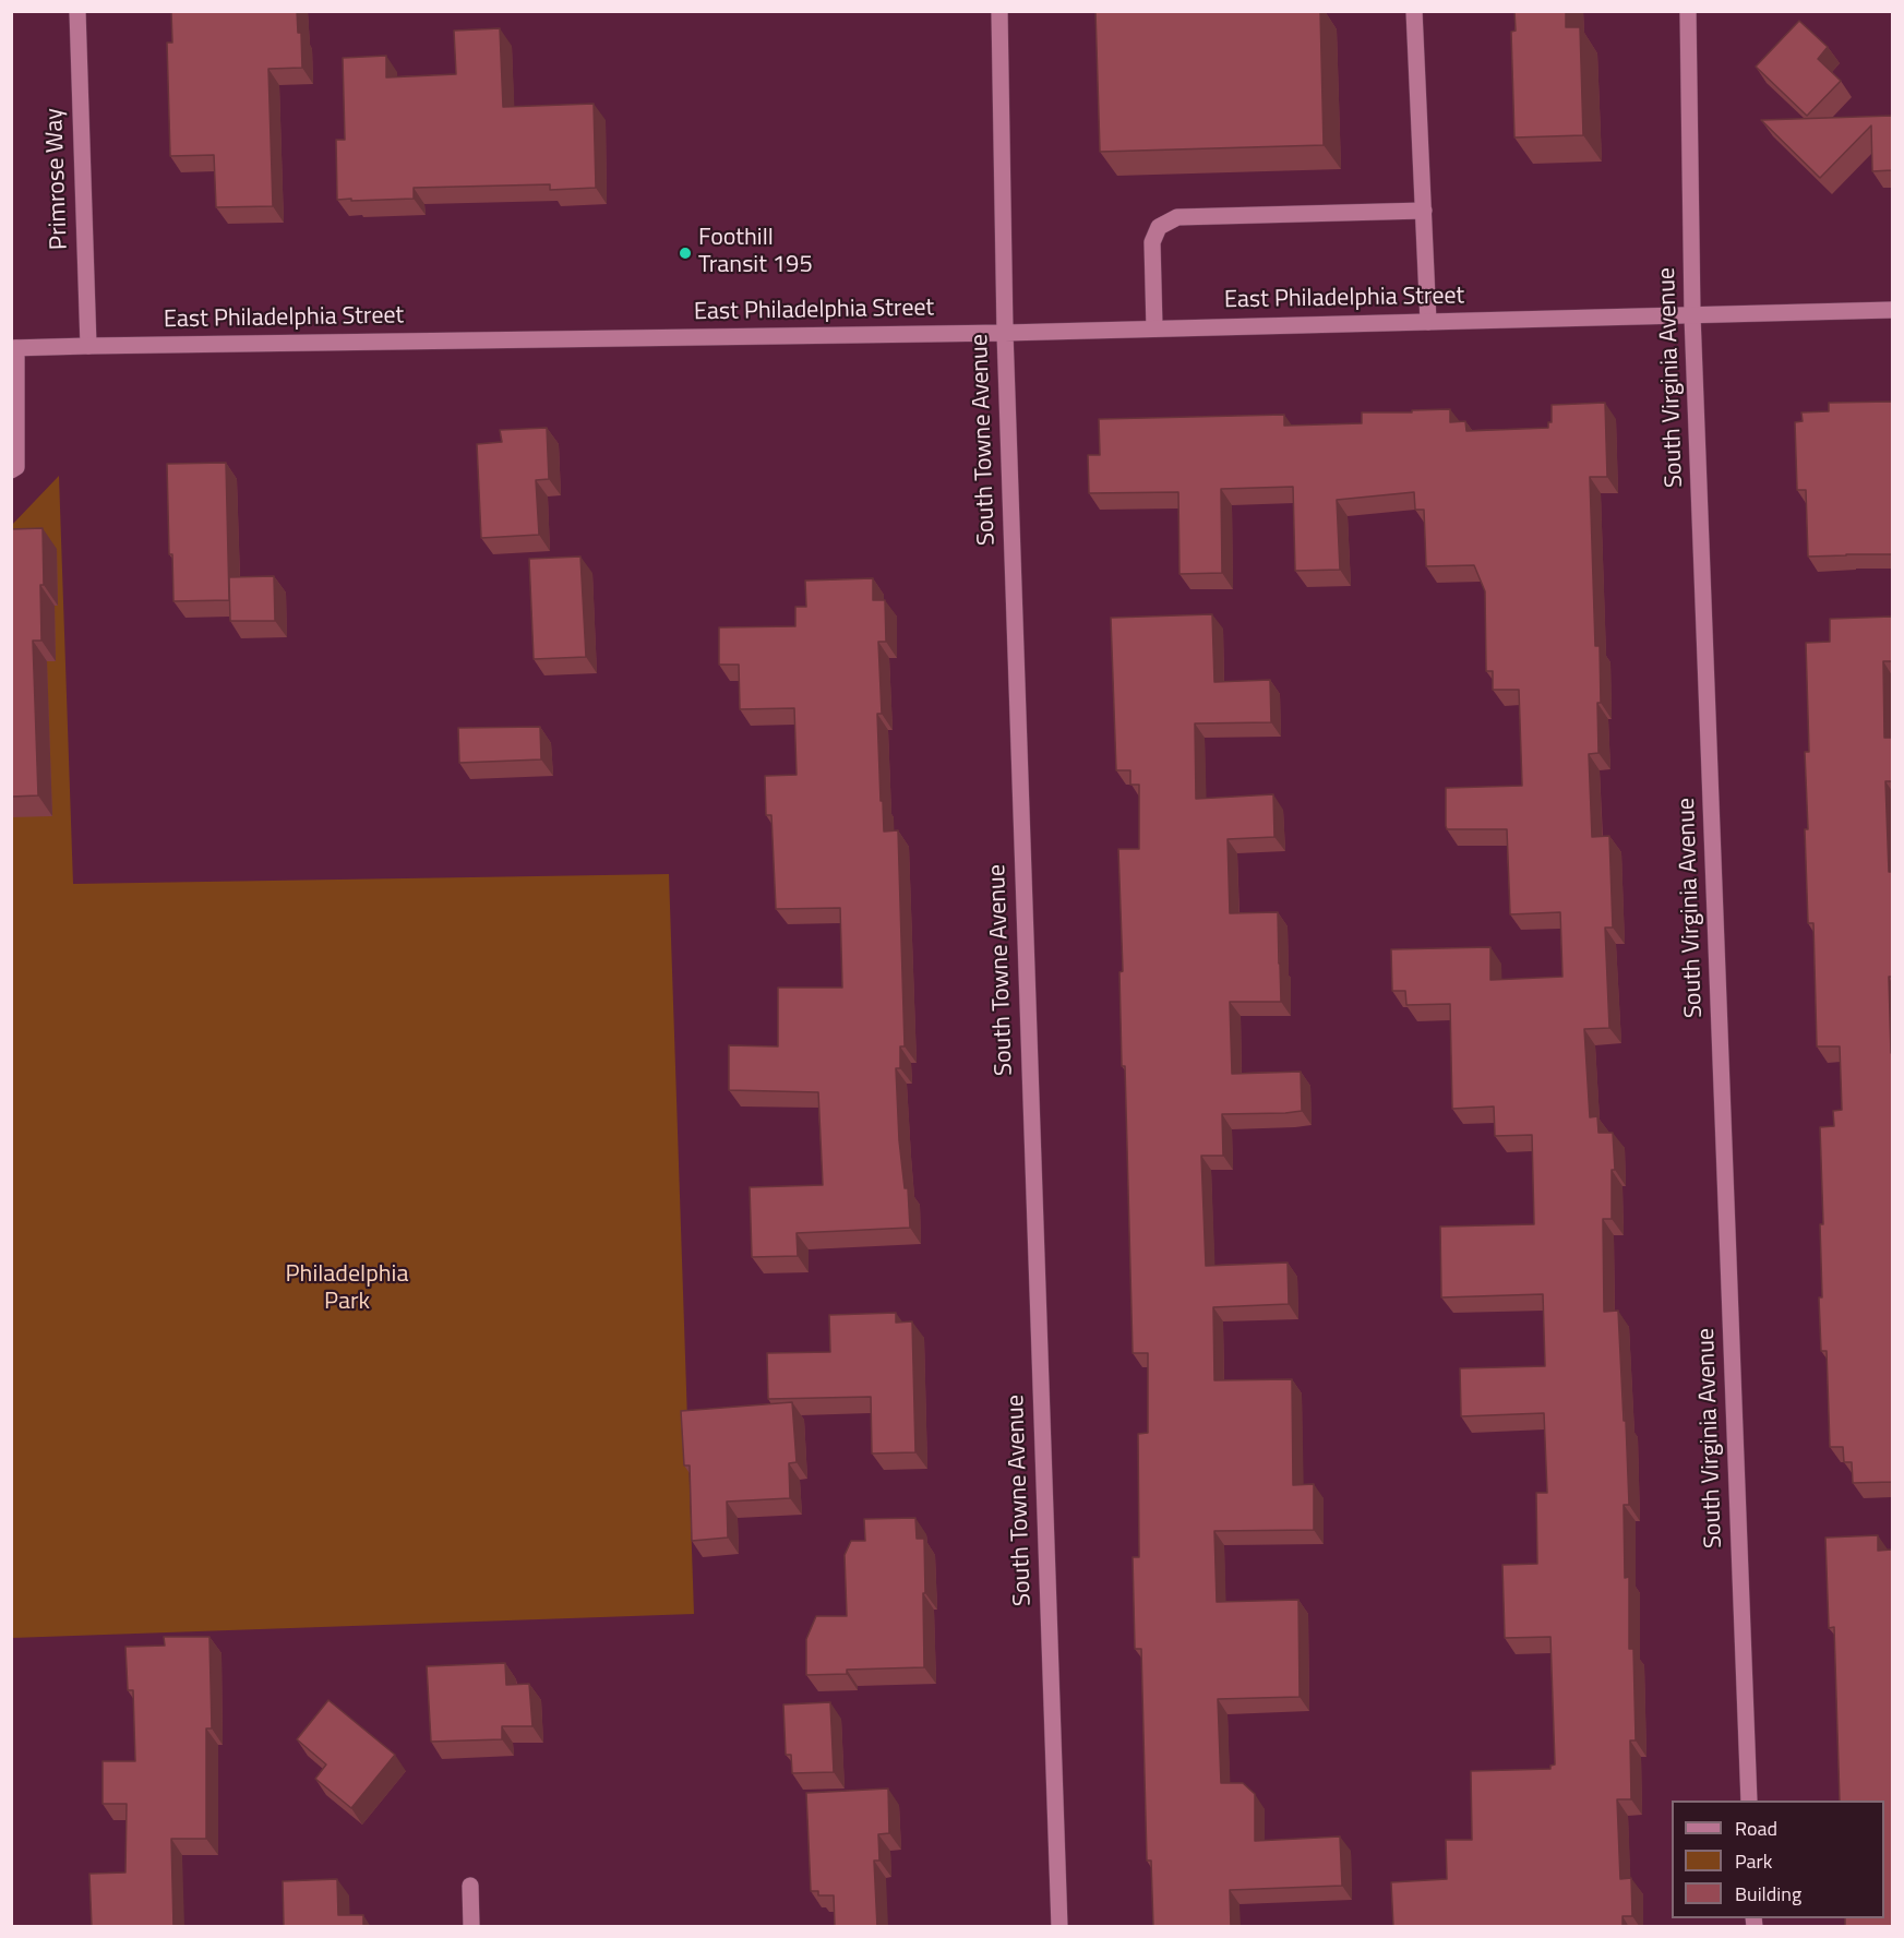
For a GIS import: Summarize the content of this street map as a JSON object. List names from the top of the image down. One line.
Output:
{"streets":{"street":["Primrose Way","East Philadelphia Street","South Virginia Avenue","South Towne Avenue"]},"crossings":[["Primrose Way","East Philadelphia Street"],["East Philadelphia Street","South Virginia Avenue"],["East Philadelphia Street","South Towne Avenue"]],"parks":["Philadelphia Park"],"places":["Foothill Transit 195"],"legend":["Road","Park","Building"]}
